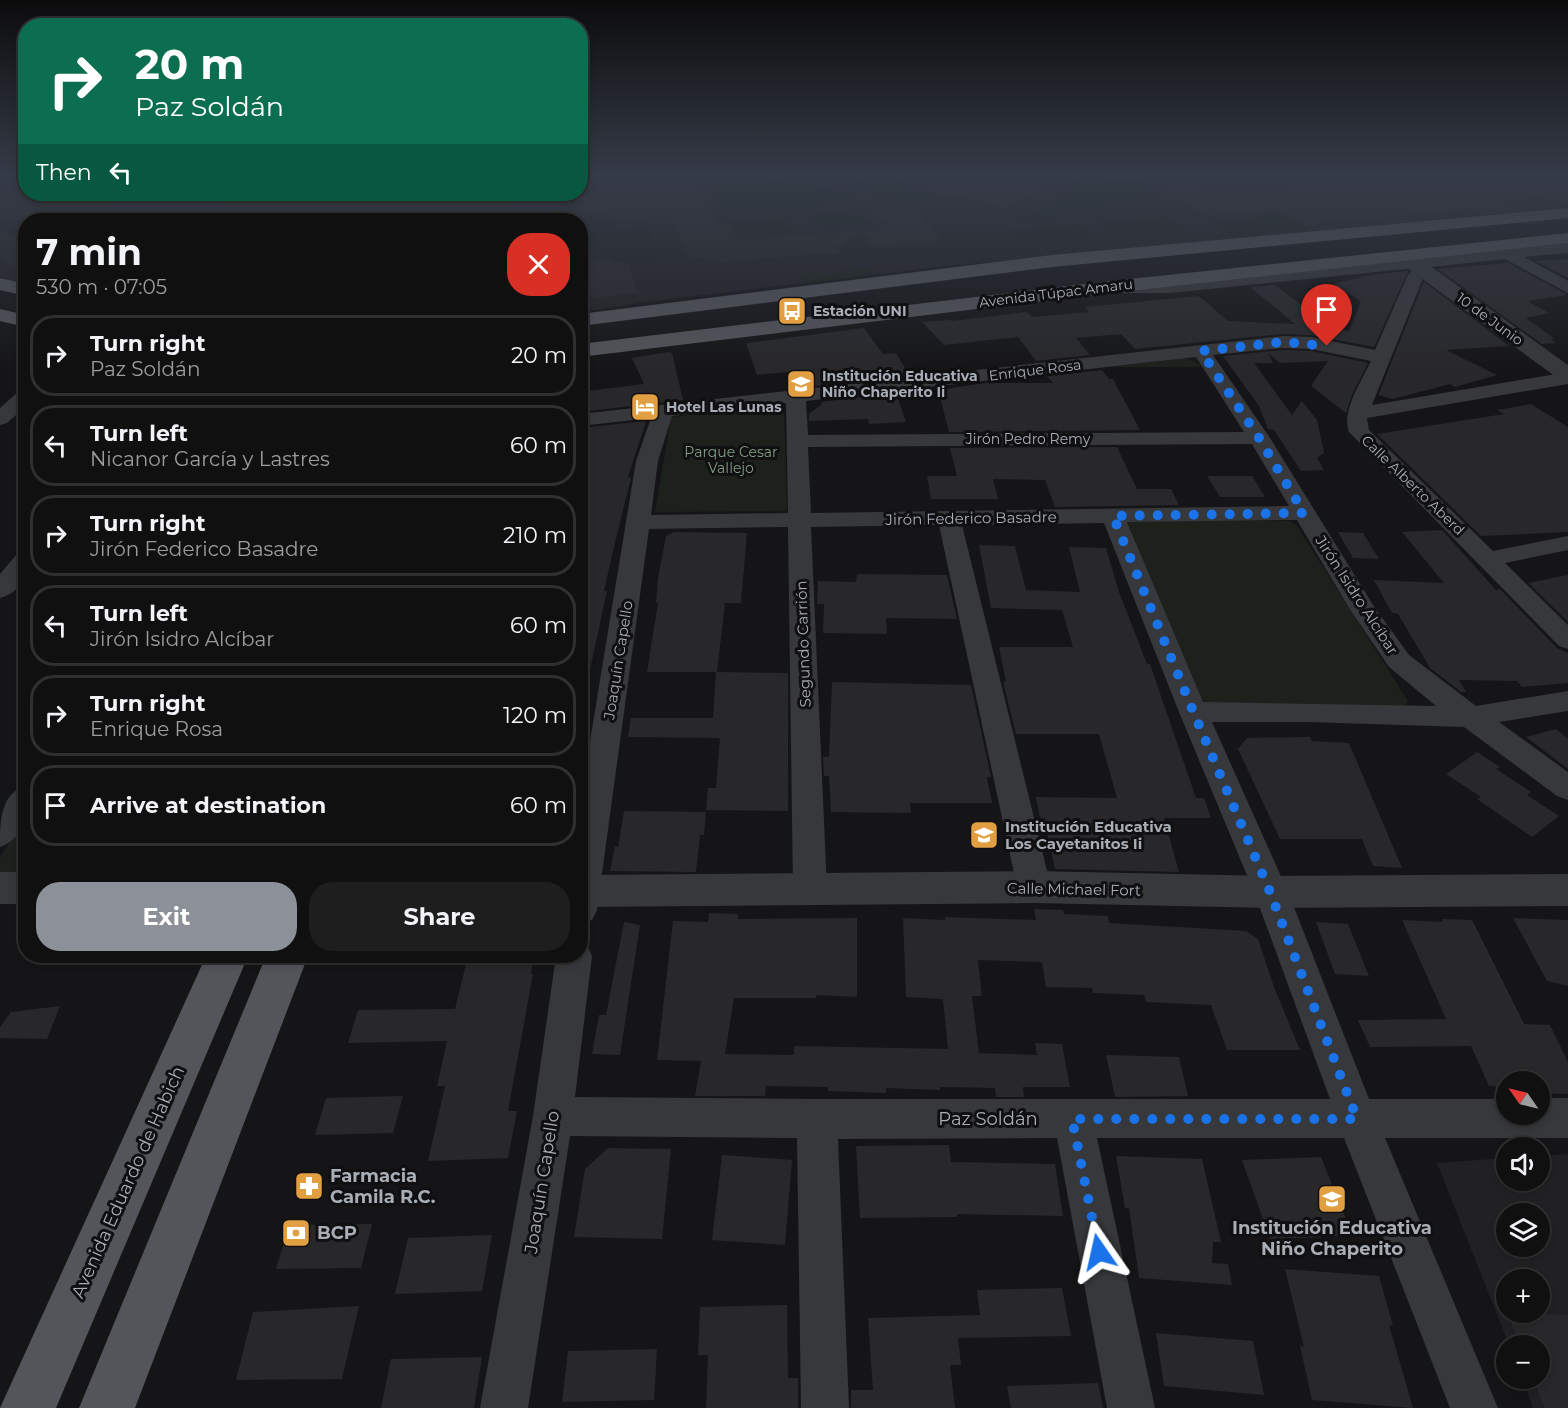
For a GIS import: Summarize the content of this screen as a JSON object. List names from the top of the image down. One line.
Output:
{"streets":{"main road":["Avenida Túpac Amaru","Avenida Eduardo de Habich"],"street":["10 de Junio","Enrique Rosa","Jirón Pedro Remy","Calle Alberto Aberd","Jirón Federico Basadre","Jirón Isidro Alcíbar","Segundo Carrión","Joaquín Capello","Calle Michael Fort","Paz Soldán"]},"crossings":[["10 de Junio","Calle Alberto Aberd"],["Enrique Rosa","Calle Alberto Aberd"],["Enrique Rosa","Jirón Isidro Alcíbar"],["Enrique Rosa","Segundo Carrión"],["Enrique Rosa","Joaquín Capello"],["Jirón Pedro Remy","Jirón Isidro Alcíbar"],["Jirón Pedro Remy","Segundo Carrión"],["Jirón Federico Basadre","Jirón Isidro Alcíbar"],["Jirón Federico Basadre","Segundo Carrión"],["Jirón Federico Basadre","Joaquín Capello"],["Segundo Carrión","Calle Michael Fort"],["Joaquín Capello","Paz Soldán"]],"parks":["Parque Cesar Vallejo"],"places":{"bus stop":["Estación UNI"],"school or university":["Institución Educativa Niño Chaperito Ii","Institución Educativa Los Cayetanitos Ii","Institución Educativa Niño Chaperito"],"hotel":["Hotel Las Lunas"],"pharmacy":["Farmacia Camila R.C."],"bank":["BCP"]},"north":"top left","page":{"turn":["20 m","Paz Soldán"],"then":"Then","heading":["7 min","530 m · 07:05"],"list":[{"name":"Turn right","note":"Paz Soldán","value":"20 m"},{"name":"Turn left","note":"Nicanor García y Lastres","value":"60 m"},{"name":"Turn right","note":"Jirón Federico Basadre","value":"210 m"},{"name":"Turn left","note":"Jirón Isidro Alcíbar","value":"60 m"},{"name":"Turn right","note":"Enrique Rosa","value":"120 m"},{"name":"Arrive at destination","value":"60 m"}],"buttons":["Exit","Share"],"map_buttons":["+","−"]}}
